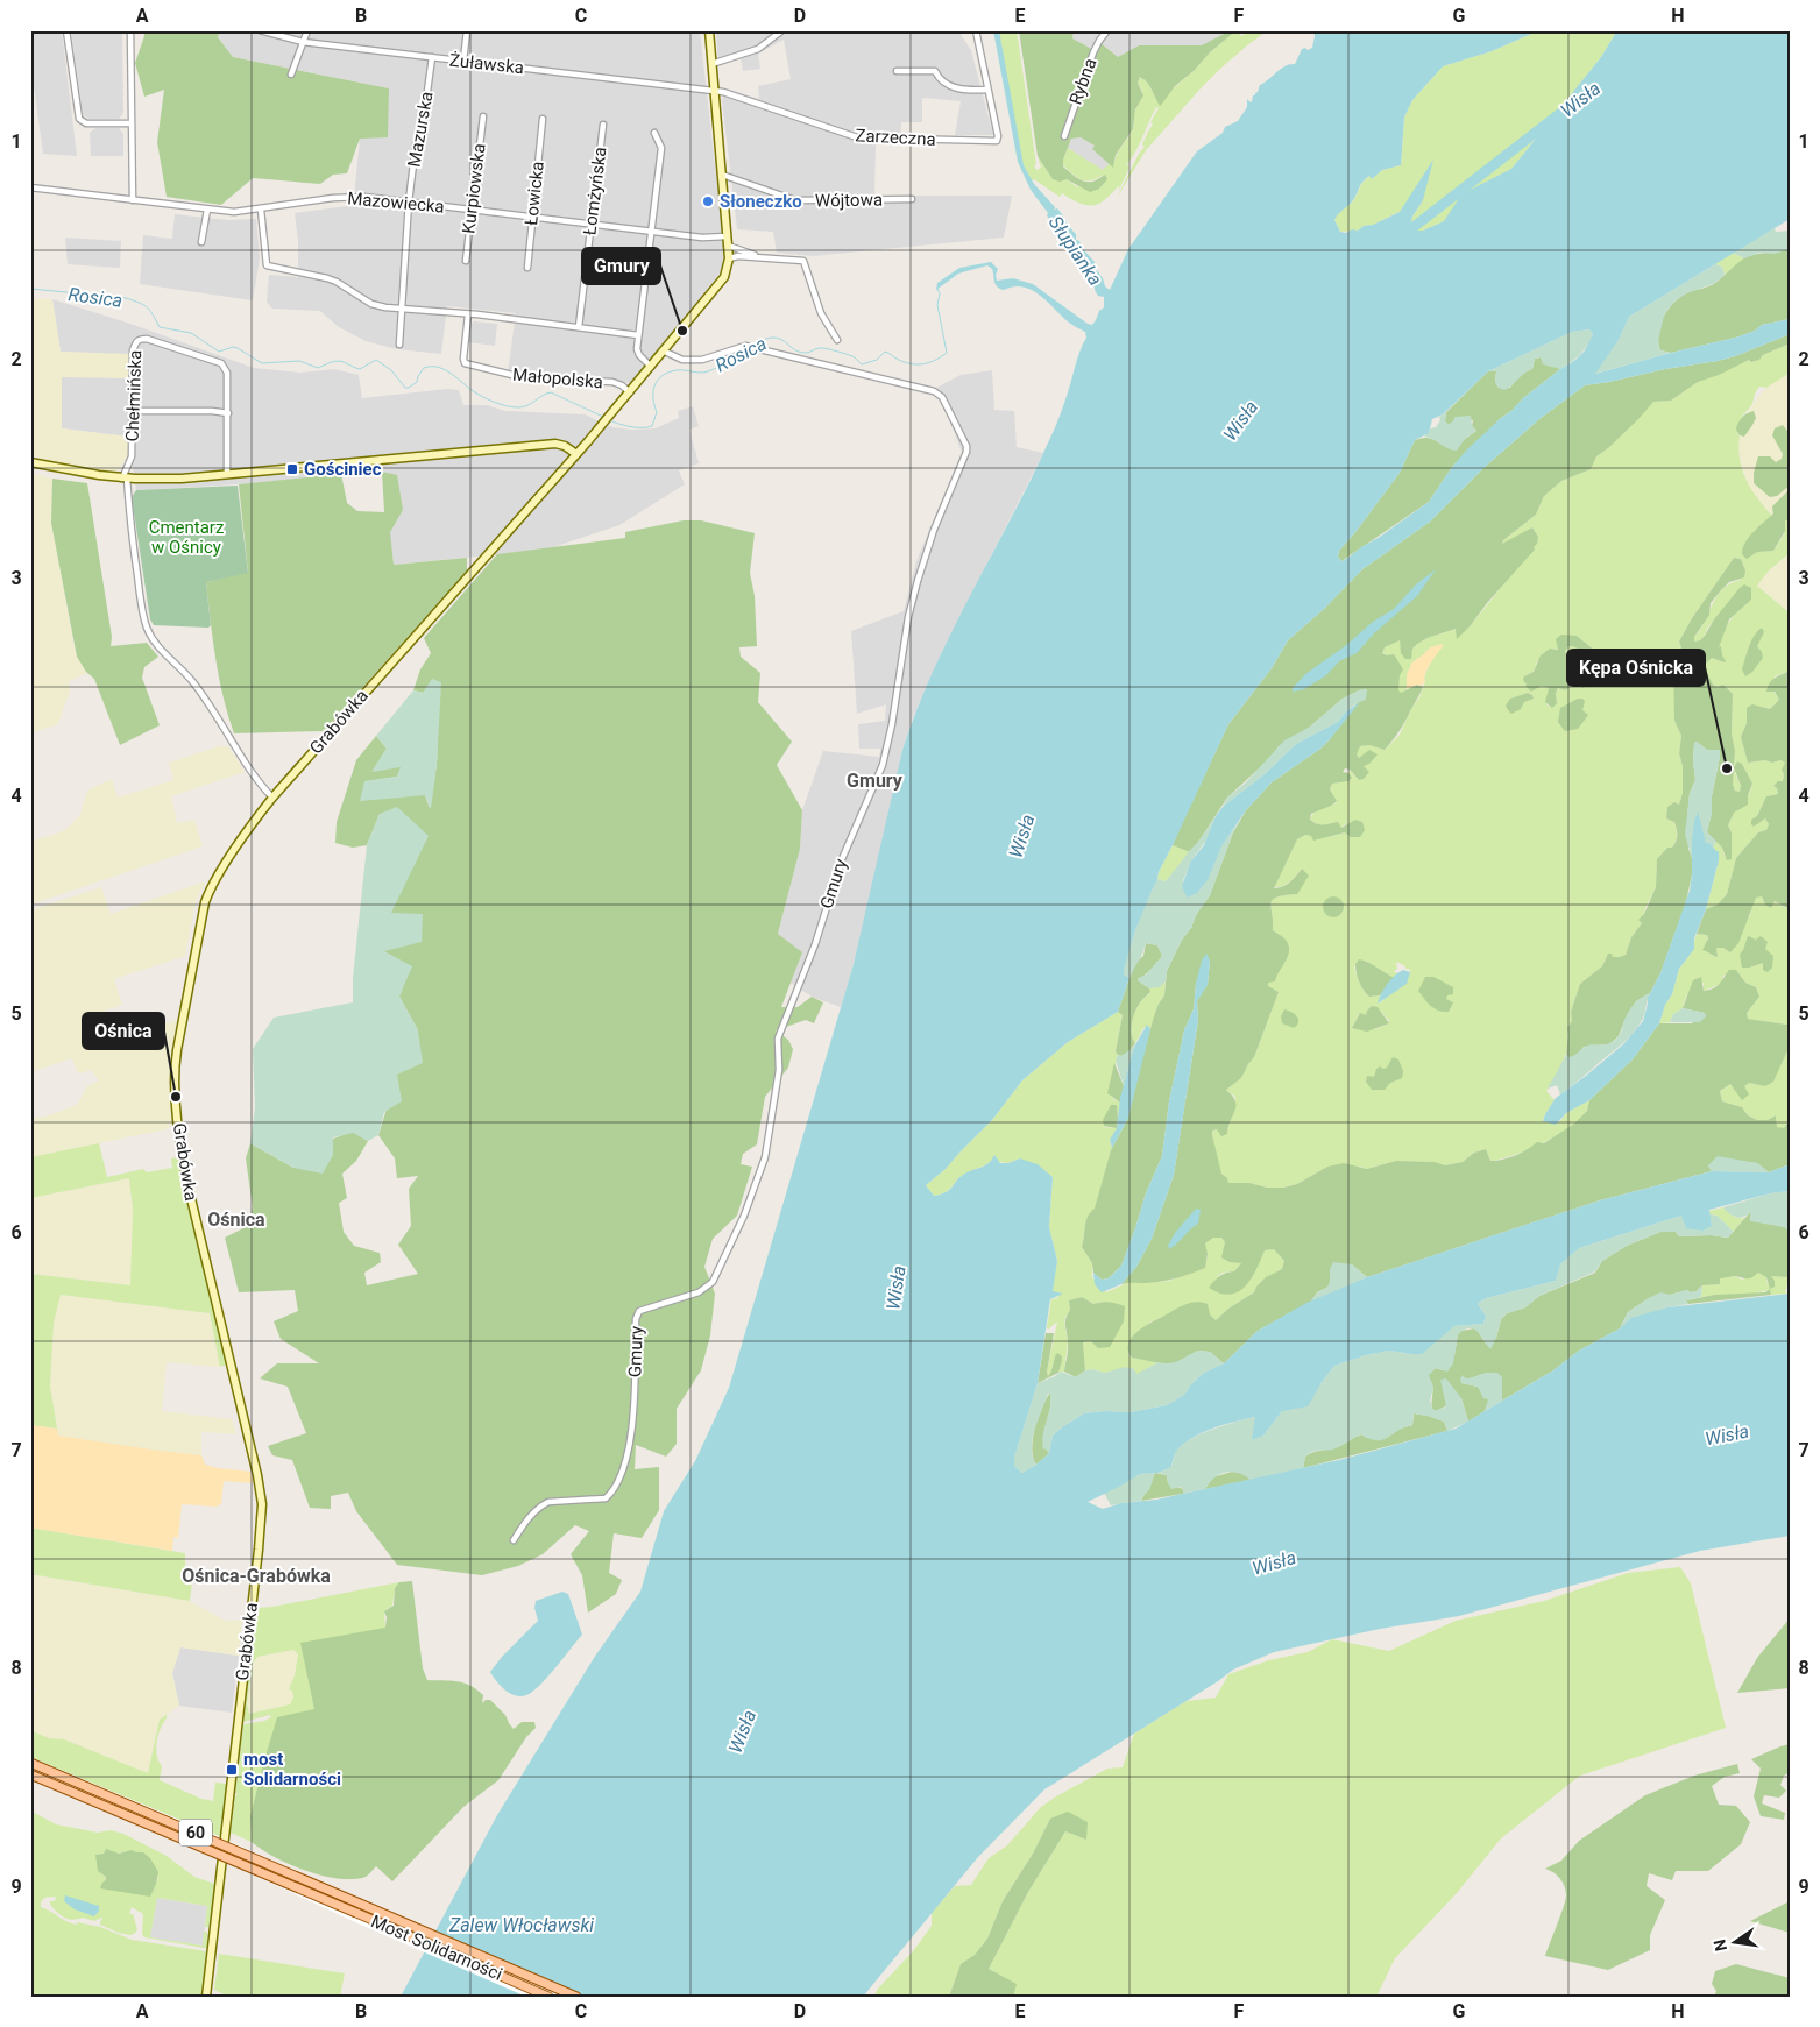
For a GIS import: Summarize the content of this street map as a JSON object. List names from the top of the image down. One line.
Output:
{"streets":{"main road":["60","Most Solidarności"],"street":["Żuławska","Rybna","Mazurska","Zarzeczna","Kurpiowska","Łomżyńska","Łowicka","Wójtowa","Mazowiecka","Małopolska","Chełmińska","Grabówka","Gmury"]},"crossings":[["Żuławska","Mazurska"],["Żuławska","Zarzeczna"],["Mazurska","Mazowiecka"],["Kurpiowska","Mazowiecka"],["Łomżyńska","Mazowiecka"],["Łowicka","Mazowiecka"],["Małopolska","Grabówka"],["Grabówka","Gmury"]],"districts":["Gmury","Ośnica","Ośnica-Grabówka"],"water":["Wisła","Słupianka","Rosica","Zalew Włocławski"],"parks":["Cmentarz w Ośnicy"],"places":{"other":["Słoneczko","Gmury","Kępa Ośnicka","Ośnica"],"transit":["Gościniec","most Solidarności"]},"north":"left","grid":{"columns":["A","B","C","D","E","F","G","H"],"rows":["1","2","3","4","5","6","7","8","9"]}}
